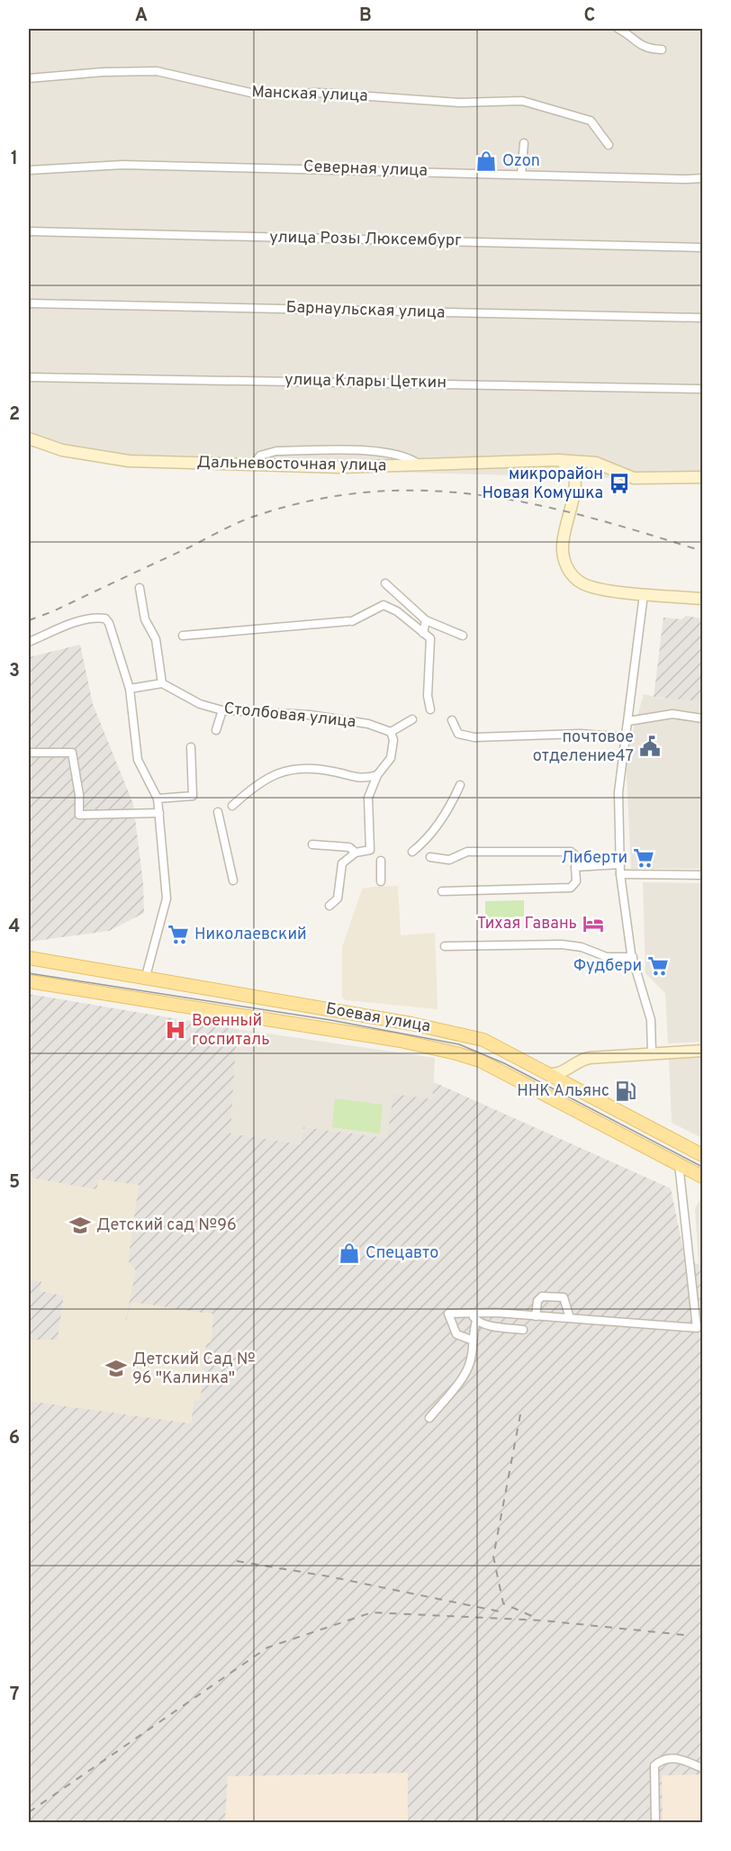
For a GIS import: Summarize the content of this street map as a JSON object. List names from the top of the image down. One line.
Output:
{"streets":{"main road":["Боевая улица"],"street":["Манская улица","Северная улица","улица Розы Люксембург","Барнаульская улица","улица Клары Цеткин","Дальневосточная улица","Столбовая улица"]},"places":{"shop":["Ozon","Спецавто"],"bus stop":["микрорайон Новая Комушка"],"public building":["почтовое отделение47"],"supermarket":["Либерти","Николаевский","Фудбери"],"hotel":["Тихая Гавань"],"hospital":["Военный госпиталь"],"fuel station":["ННК Альянс"],"school or university":["Детский сад №96","Детский Сад № 96 \"Калинка\""]},"grid":{"columns":["A","B","C"],"rows":["1","2","3","4","5","6","7"]}}
